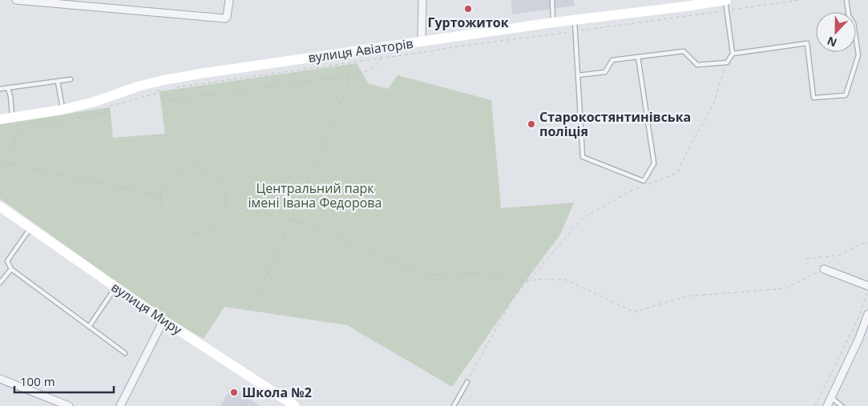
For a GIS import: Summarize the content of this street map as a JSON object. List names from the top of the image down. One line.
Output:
{"streets":{"street":["вулиця Авіаторів","вулиця Миру"]},"parks":["Центральний парк імені Івана Федорова"],"places":["Гуртожиток","Старокостянтинівська поліція","Школа №2"],"scale_bar":"100 m","north":"bottom"}
